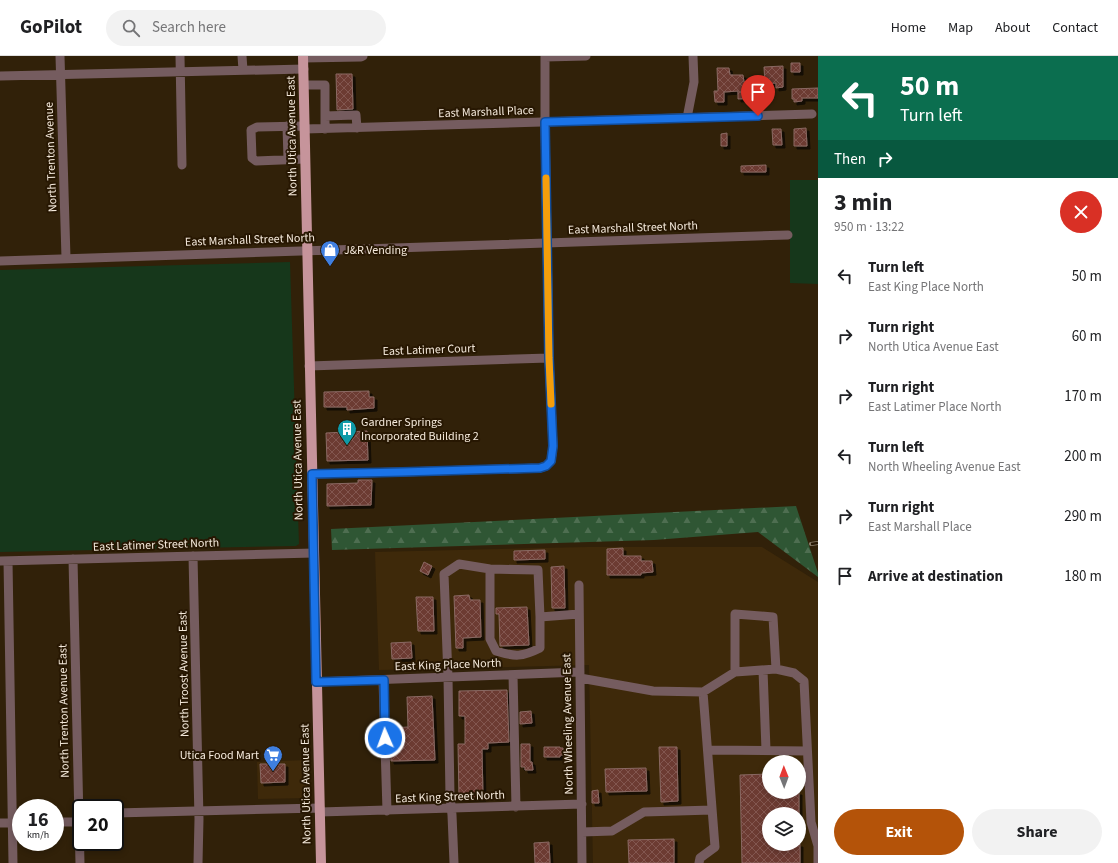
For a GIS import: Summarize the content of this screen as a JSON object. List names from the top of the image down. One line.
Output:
{"streets":{"main road":["North Utica Avenue East"],"street":["East Marshall Place","North Trenton Avenue","East Marshall Street North","East Latimer Court","East Latimer Street North","East King Place North","North Troost Avenue East","North Trenton Avenue East","North Wheeling Avenue East","East King Street North"]},"crossings":[["East Marshall Place","North Utica Avenue East"],["North Utica Avenue East","East Marshall Street North"],["North Utica Avenue East","East Latimer Court"],["North Utica Avenue East","East Latimer Street North"],["North Utica Avenue East","East King Place North"],["North Utica Avenue East","East King Street North"],["North Trenton Avenue","East Marshall Street North"],["East Latimer Street North","North Troost Avenue East"],["East Latimer Street North","North Trenton Avenue East"],["East King Place North","North Wheeling Avenue East"],["North Troost Avenue East","East King Street North"],["North Wheeling Avenue East","East King Street North"]],"places":{"shop":["J&R Vending"],"building":["Gardner Springs Incorporated Building 2"],"supermarket":["Utica Food Mart"]},"north":"top","page":{"header":"GoPilot","search":"Search here","nav":["Home","Map","About","Contact"],"turn":["50 m","Turn left"],"then":"Then","heading":["3 min","950 m · 13:22"],"list":[{"name":"Turn left","note":"East King Place North","value":"50 m"},{"name":"Turn right","note":"North Utica Avenue East","value":"60 m"},{"name":"Turn right","note":"East Latimer Place North","value":"170 m"},{"name":"Turn left","note":"North Wheeling Avenue East","value":"200 m"},{"name":"Turn right","note":"East Marshall Place","value":"290 m"},{"name":"Arrive at destination","value":"180 m"}],"speed":"16 km/h","limit":"20","buttons":["Exit","Share"]}}
